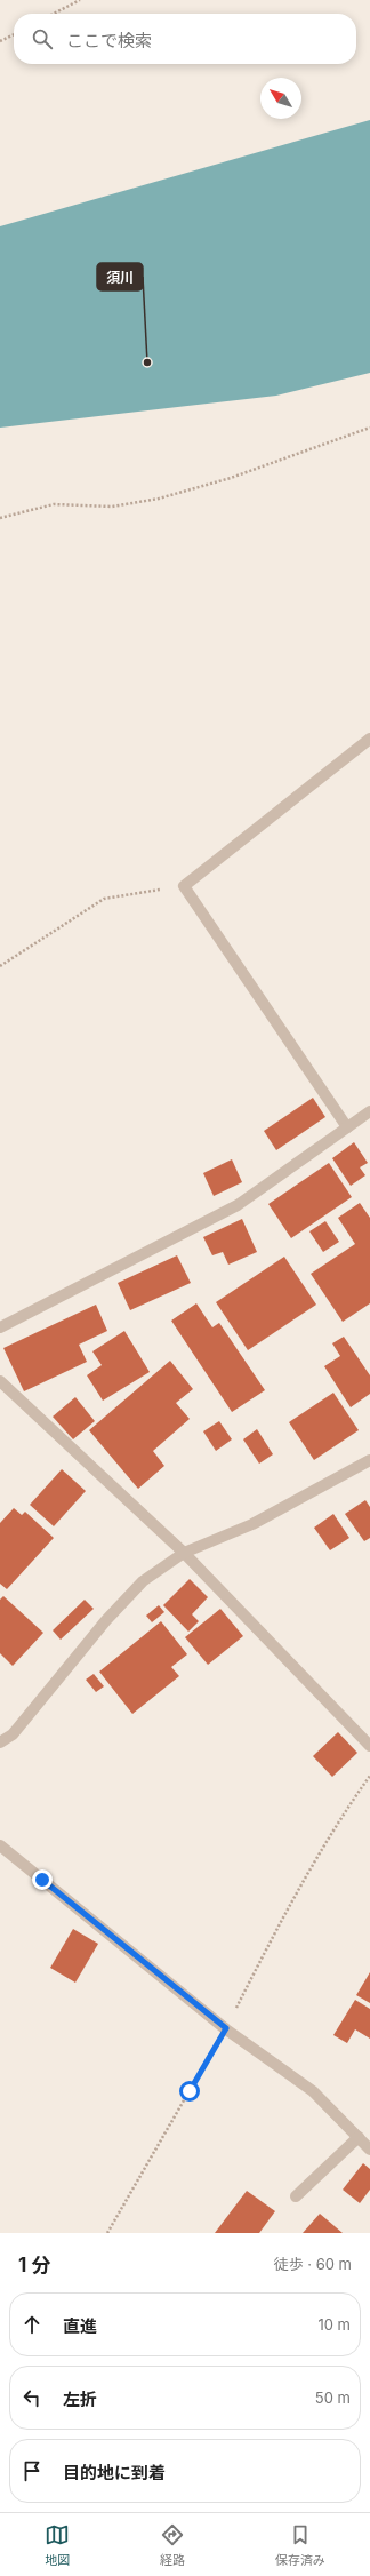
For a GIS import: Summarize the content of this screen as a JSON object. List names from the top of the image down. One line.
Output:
{"places":["須川"],"north":"top left","page":{"search":"ここで検索","heading":["1 分","徒歩 · 60 m"],"list":[["直進","10 m"],["左折","50 m"],"目的地に到着"],"nav":["地図","経路","保存済み"]}}
